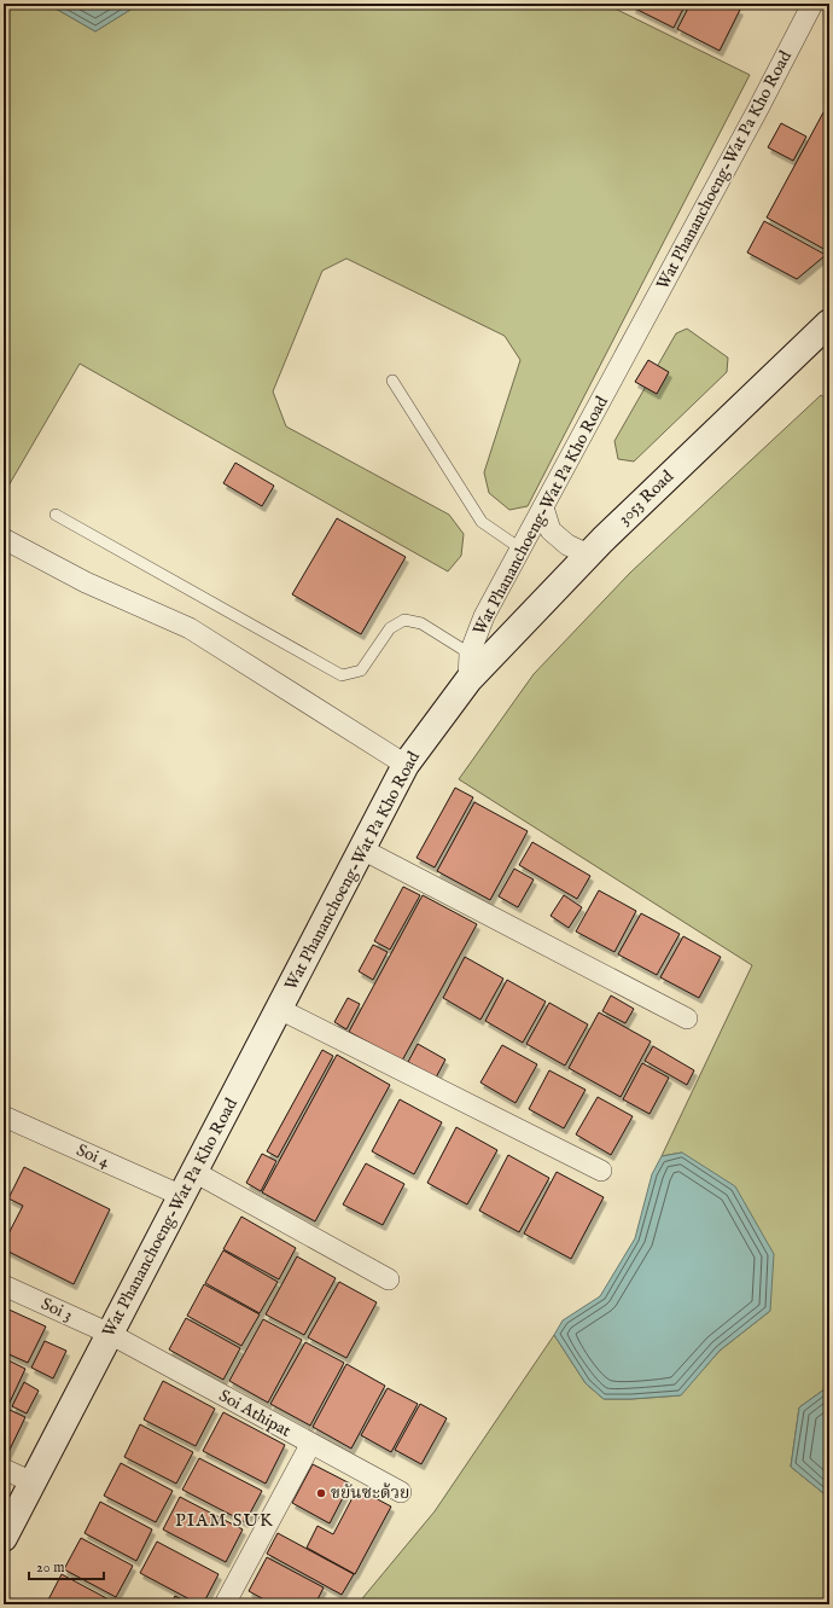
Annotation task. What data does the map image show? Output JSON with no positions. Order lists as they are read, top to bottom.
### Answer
{
  "streets": {
    "main road": ["Wat Phananchoeng-Wat Pa Kho Road", "3053 Road"],
    "street": ["Soi 4", "Soi 3", "Soi Athipat"]
  },
  "crossings": [
    ["Wat Phananchoeng-Wat Pa Kho Road", "3053 Road"],
    ["Wat Phananchoeng-Wat Pa Kho Road", "Soi 4"],
    ["Wat Phananchoeng-Wat Pa Kho Road", "Soi 3"],
    ["Wat Phananchoeng-Wat Pa Kho Road", "Soi Athipat"],
    ["Soi 3", "Soi Athipat"]
  ],
  "districts": ["PIAM SUK"],
  "places": ["ขยันซะด้วย"],
  "scale_bar": "20 m"
}
